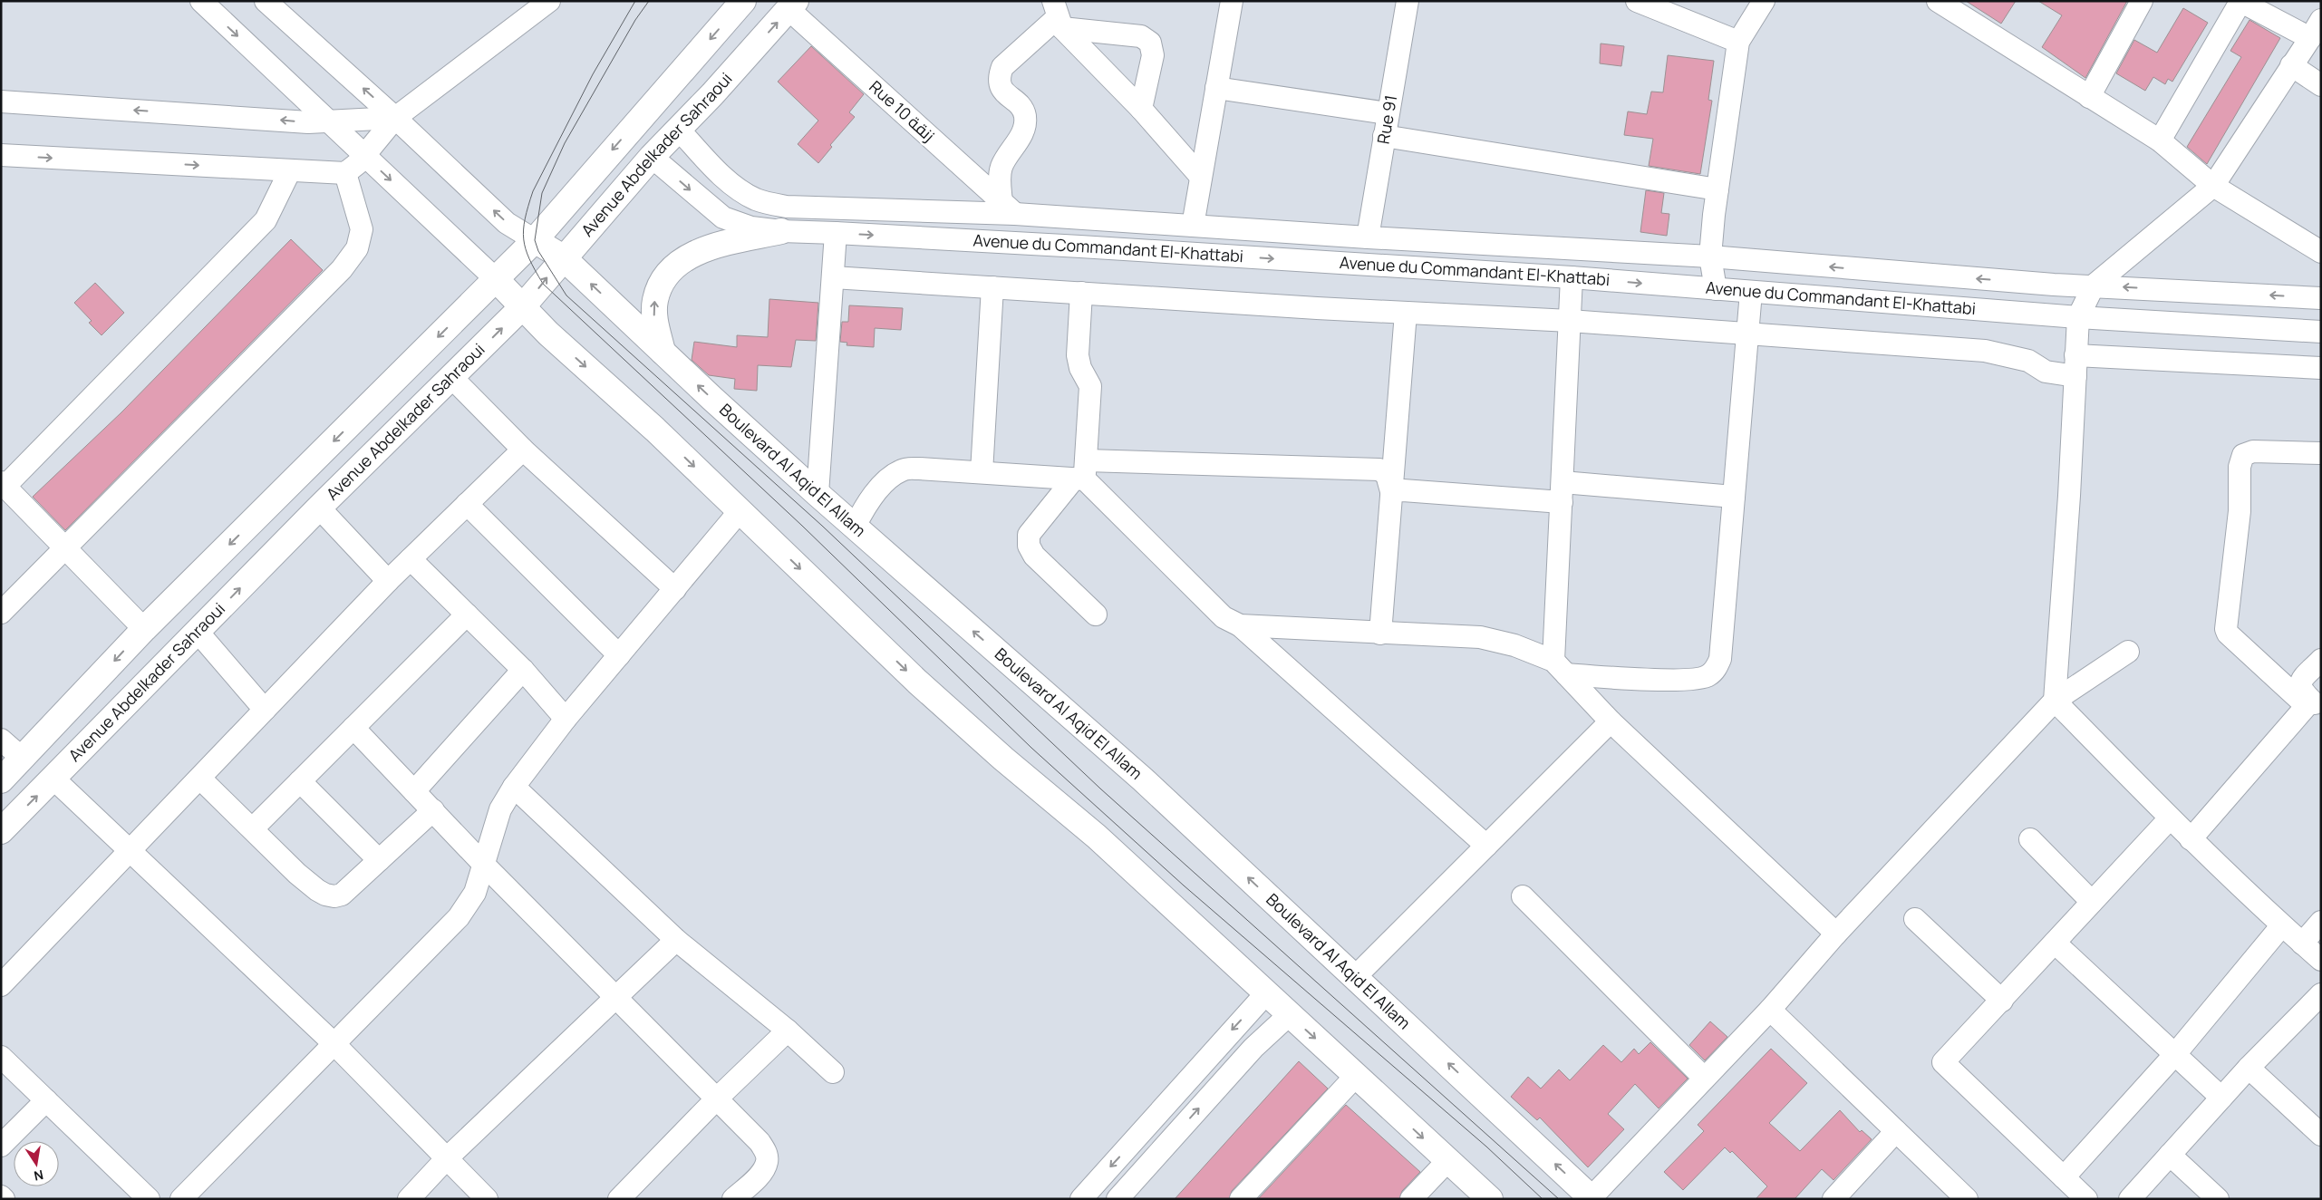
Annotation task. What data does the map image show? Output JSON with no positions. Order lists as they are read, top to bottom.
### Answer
{
  "streets": {
    "main road": ["Avenue Abdelkader Sahraoui", "Boulevard Al Aqid El Allam"],
    "street": ["Rue 10 زنقة", "Rue 91", "Avenue du Commandant El-Khattabi"]
  },
  "crossings": [
    ["Rue 10 زنقة", "Avenue Abdelkader Sahraoui"],
    ["Rue 10 زنقة", "Avenue du Commandant El-Khattabi"],
    ["Rue 91", "Avenue du Commandant El-Khattabi"],
    ["Avenue Abdelkader Sahraoui", "Avenue du Commandant El-Khattabi"],
    ["Avenue Abdelkader Sahraoui", "Boulevard Al Aqid El Allam"]
  ],
  "north": "bottom"
}
